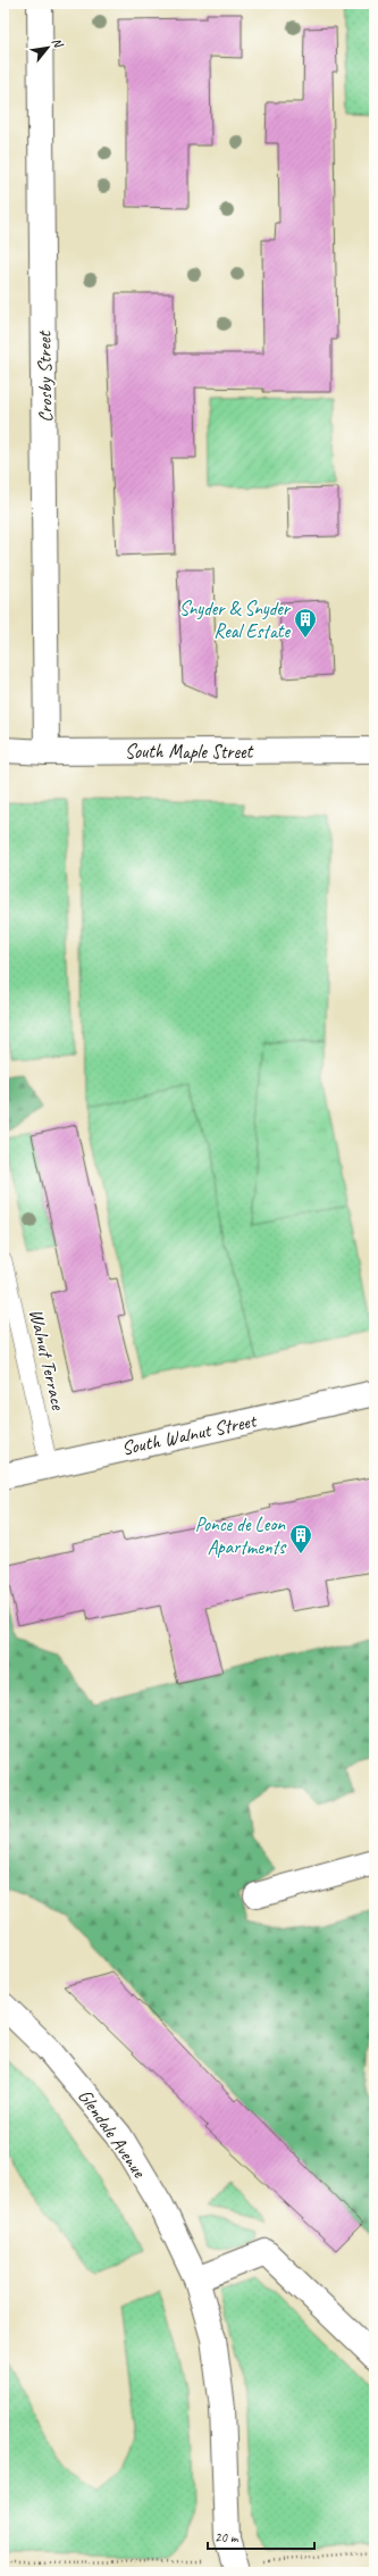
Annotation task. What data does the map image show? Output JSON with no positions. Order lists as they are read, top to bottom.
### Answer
{
  "streets": {
    "street": [
      "Crosby Street",
      "South Maple Street",
      "South Walnut Street",
      "Glendale Avenue"
    ],
    "lane": ["Walnut Terrace"]
  },
  "crossings": [
    ["Crosby Street", "South Maple Street"],
    ["Walnut Terrace", "South Walnut Street"]
  ],
  "places": {
    "building": ["Snyder & Snyder Real Estate", "Ponce de Leon Apartments"]
  },
  "scale_bar": "20 m",
  "north": "top right"
}
